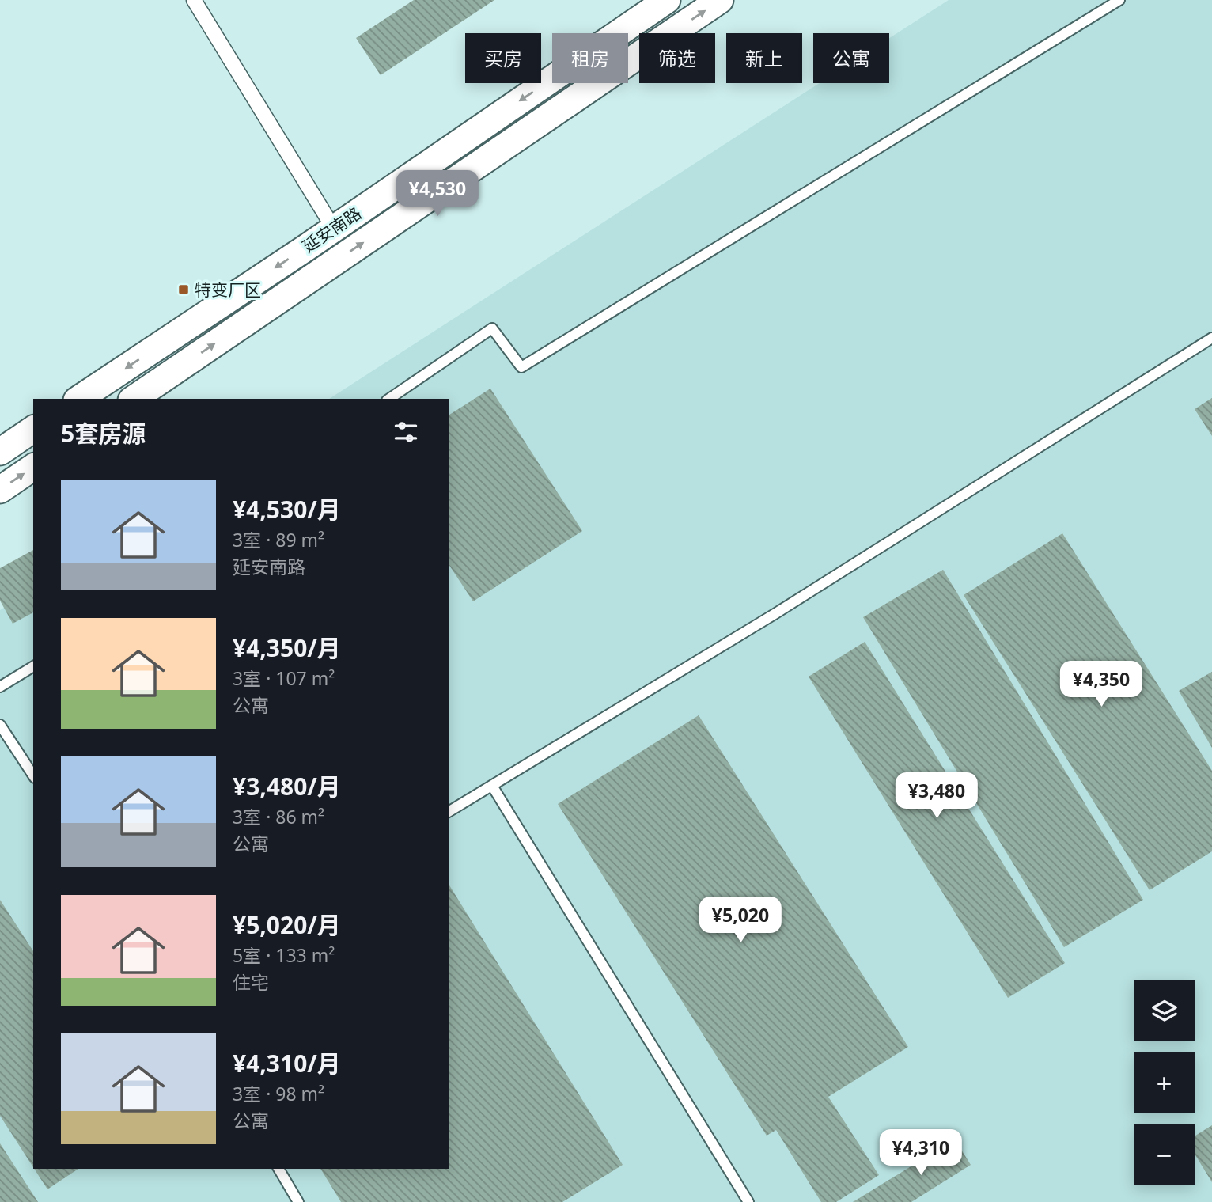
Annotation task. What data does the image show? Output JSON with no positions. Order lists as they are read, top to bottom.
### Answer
{
  "streets": {
    "main road": ["延安南路"]
  },
  "places": {
    "transit": ["特变厂区"]
  },
  "page": {
    "chip": [
      "买房",
      "租房",
      "筛选",
      "新上",
      "公寓"
    ],
    "price": [
      "¥4,530",
      "¥4,350",
      "¥3,480",
      "¥5,020",
      "¥4,310"
    ],
    "heading": "5套房源",
    "list": [
      {
        "name": "¥4,530/月",
        "note": "3室 · 89 m² · 延安南路"
      },
      {
        "name": "¥4,350/月",
        "note": "3室 · 107 m² · 公寓"
      },
      {
        "name": "¥3,480/月",
        "note": "3室 · 86 m² · 公寓"
      },
      {
        "name": "¥5,020/月",
        "note": "5室 · 133 m² · 住宅"
      },
      {
        "name": "¥4,310/月",
        "note": "3室 · 98 m² · 公寓"
      }
    ],
    "map_buttons": ["+", "−"]
  }
}
